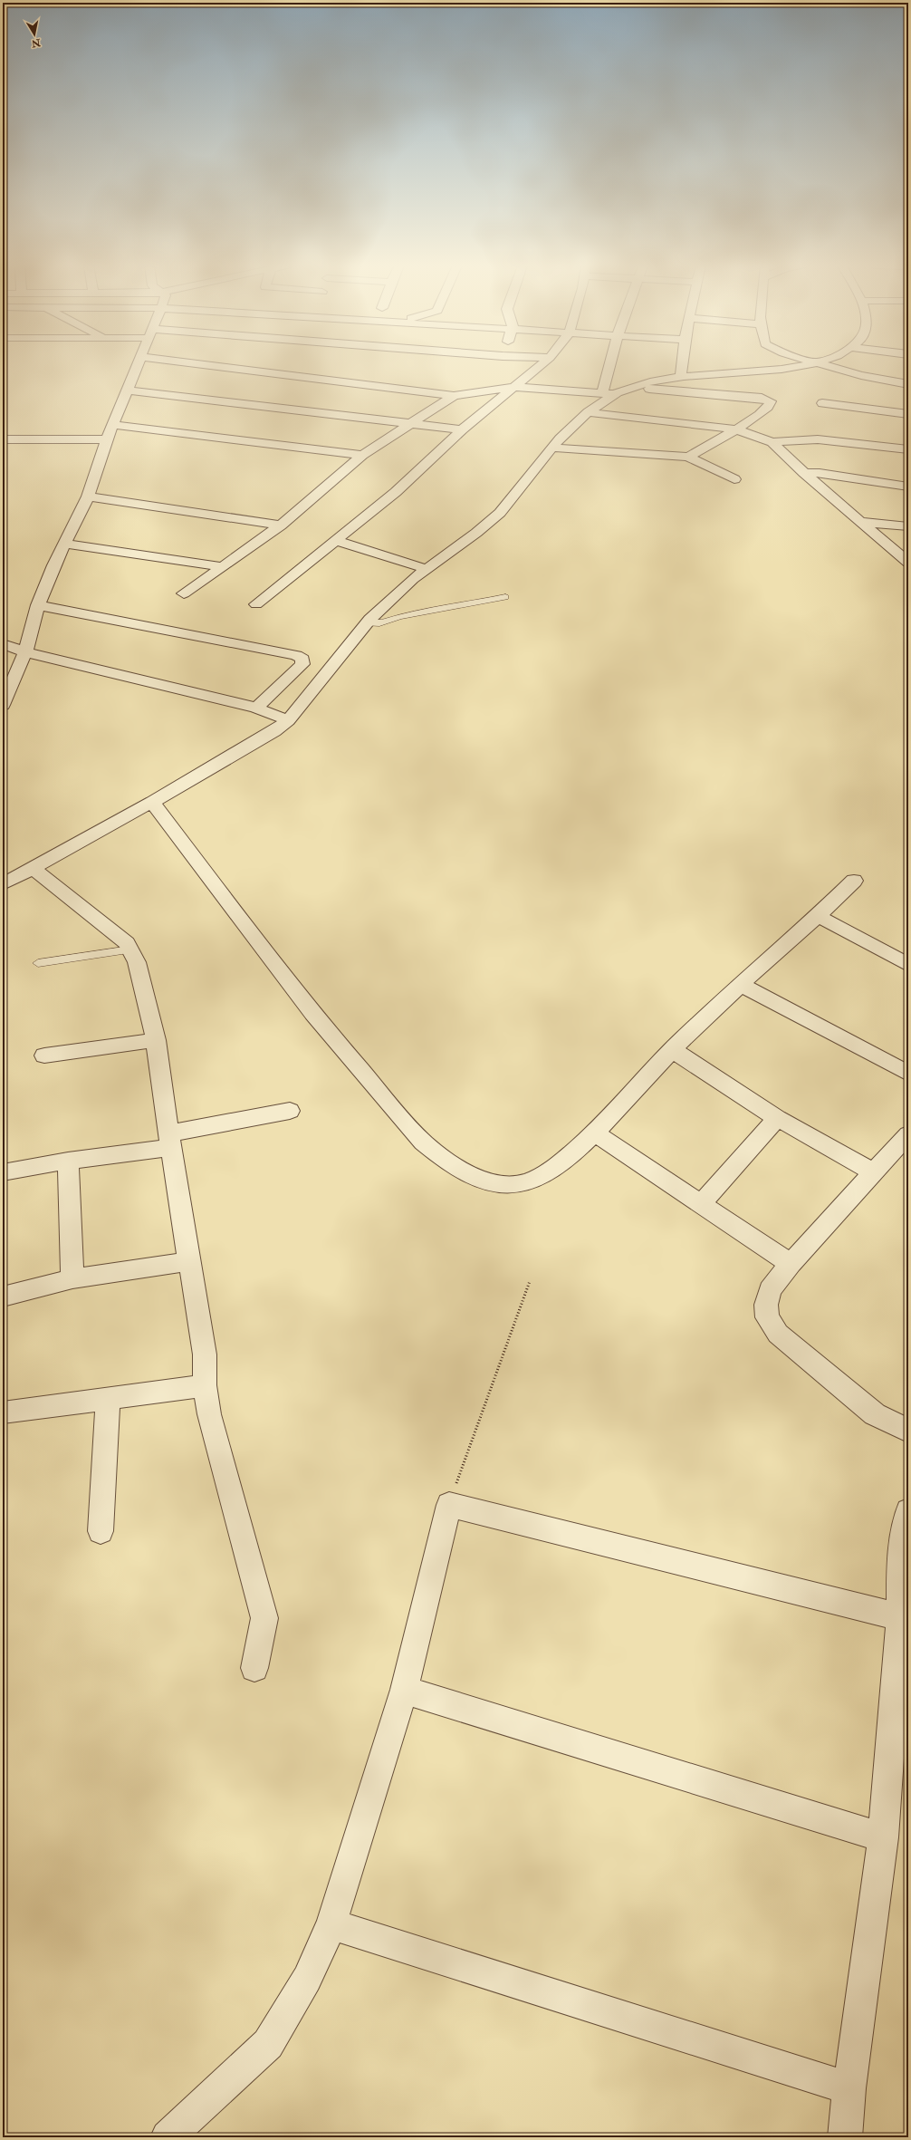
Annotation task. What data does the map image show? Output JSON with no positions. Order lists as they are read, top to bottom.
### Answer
{
  "north": "bottom"
}
